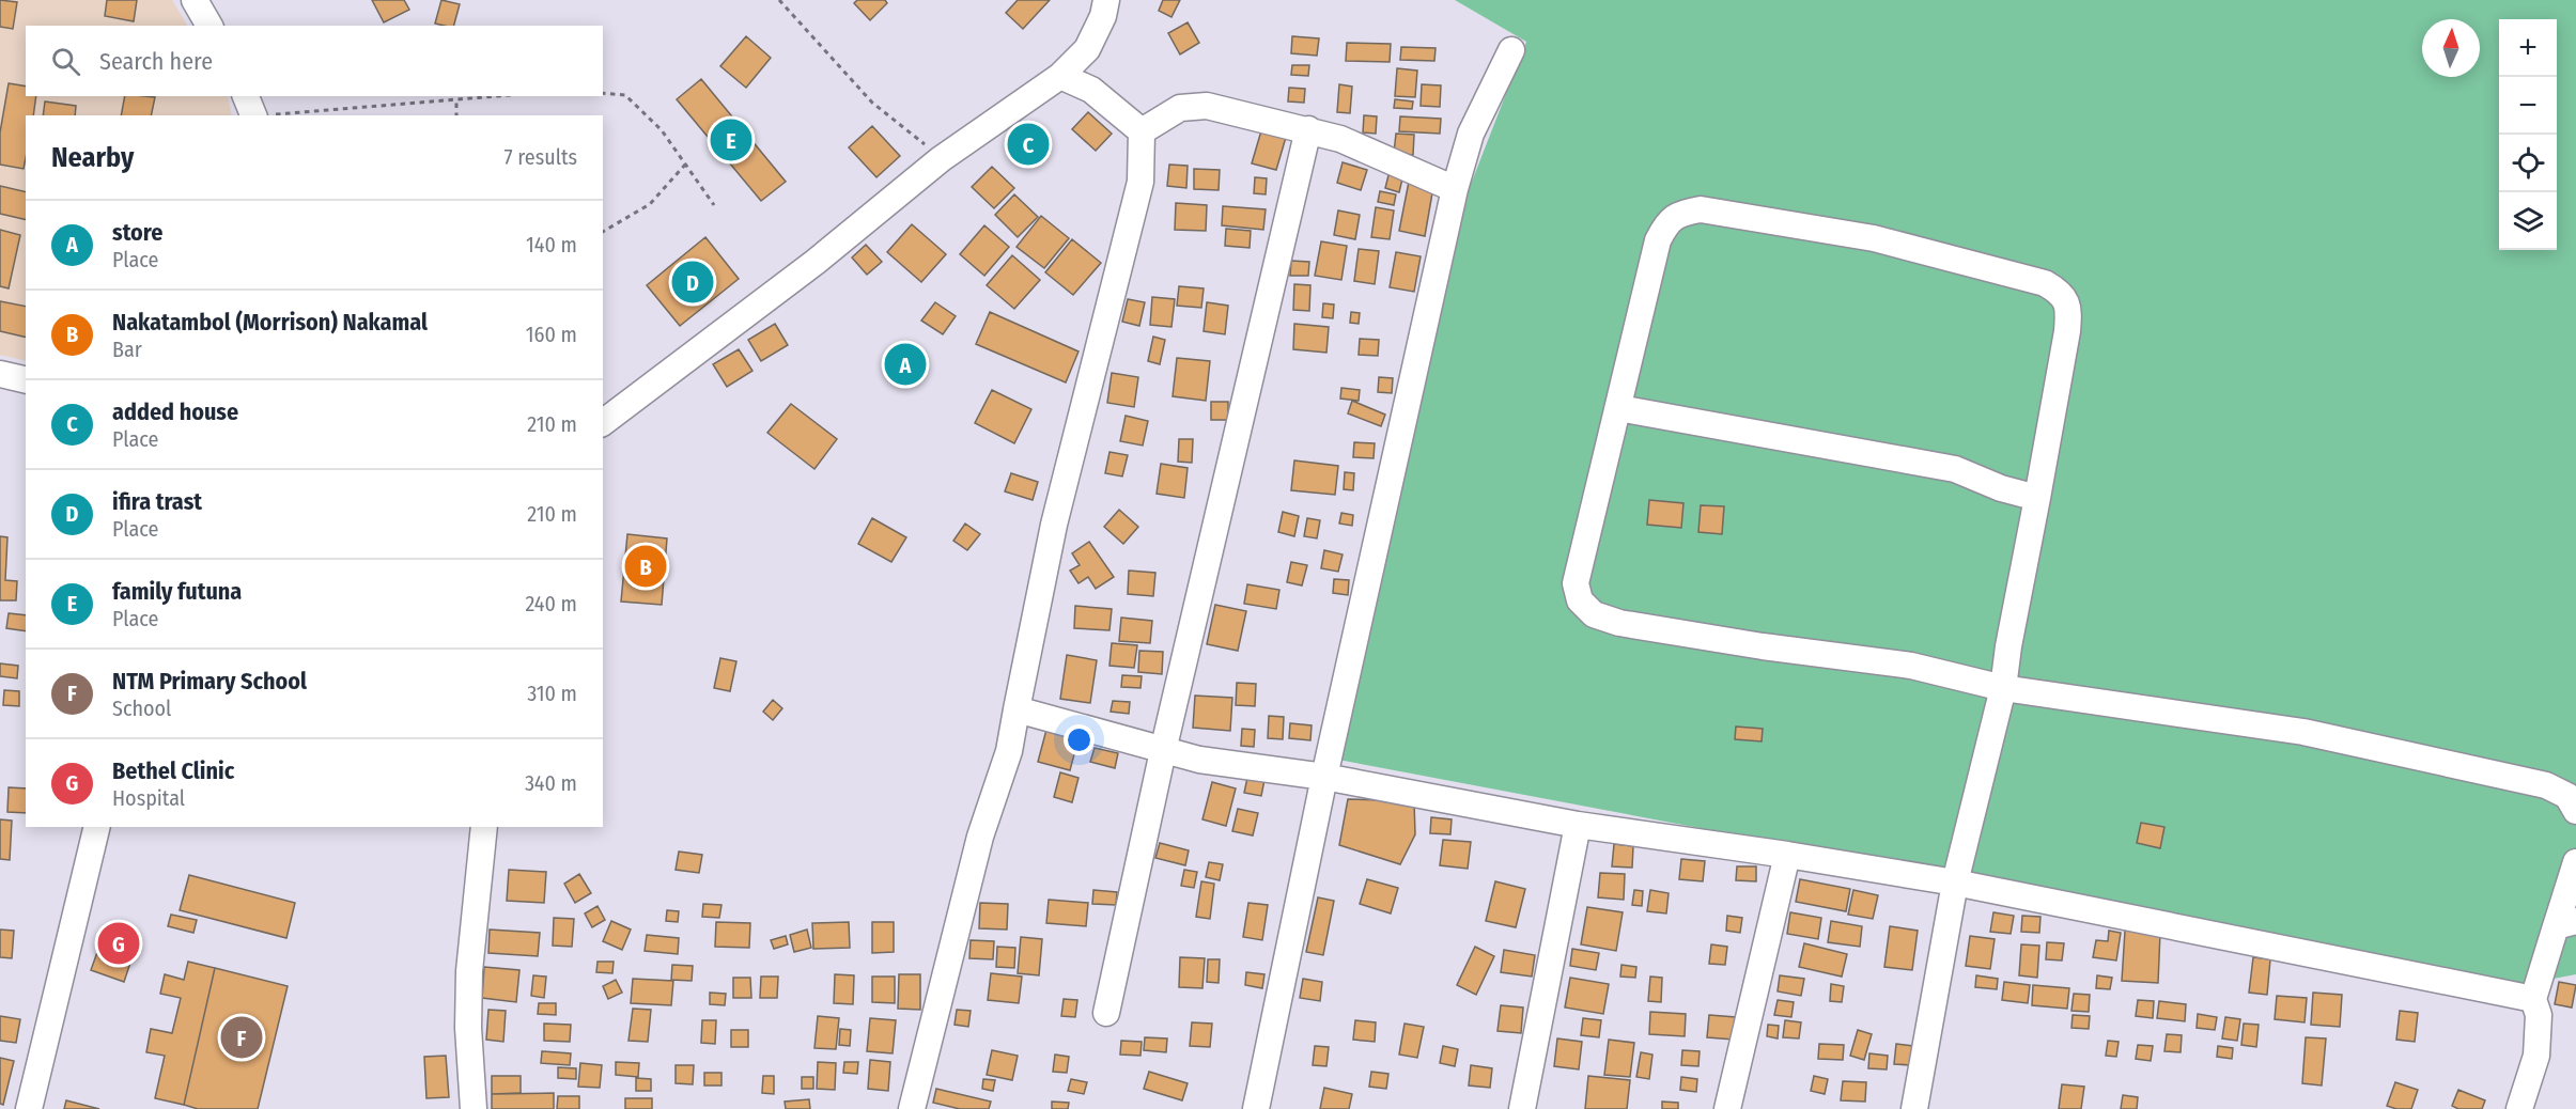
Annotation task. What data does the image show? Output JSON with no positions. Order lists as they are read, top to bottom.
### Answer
{
  "north": "top",
  "page": {
    "map_buttons": ["+", "−"],
    "search": "Search here",
    "heading": ["Nearby", "7 results"],
    "pins": [
      "E",
      "C",
      "D",
      "A",
      "B",
      "G",
      "F"
    ],
    "list": [
      {
        "mark": "A",
        "name": "store",
        "note": "Place",
        "value": "140 m"
      },
      {
        "mark": "B",
        "name": "Nakatambol (Morrison) Nakamal",
        "note": "Bar",
        "value": "160 m"
      },
      {
        "mark": "C",
        "name": "added house",
        "note": "Place",
        "value": "210 m"
      },
      {
        "mark": "D",
        "name": "ifira trast",
        "note": "Place",
        "value": "210 m"
      },
      {
        "mark": "E",
        "name": "family futuna",
        "note": "Place",
        "value": "240 m"
      },
      {
        "mark": "F",
        "name": "NTM Primary School",
        "note": "School",
        "value": "310 m"
      },
      {
        "mark": "G",
        "name": "Bethel Clinic",
        "note": "Hospital",
        "value": "340 m"
      }
    ]
  }
}
